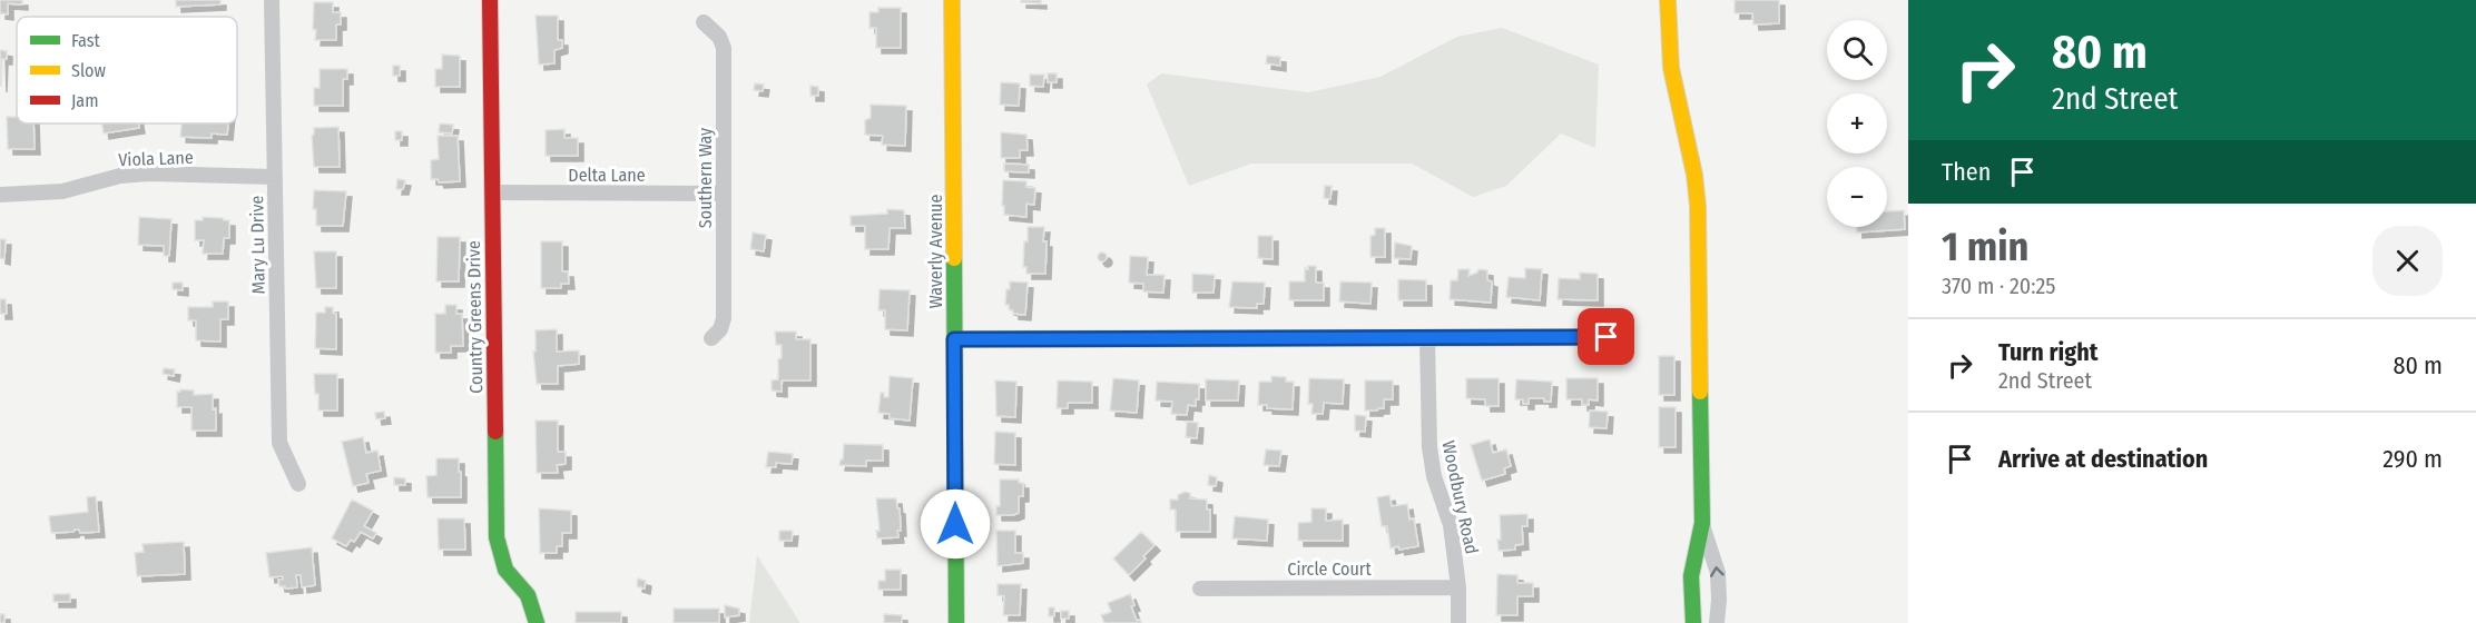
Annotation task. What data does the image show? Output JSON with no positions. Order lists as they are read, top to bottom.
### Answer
{
  "streets": {
    "street": [
      "Viola Lane",
      "Delta Lane",
      "Southern Way",
      "Mary Lu Drive",
      "Waverly Avenue",
      "Country Greens Drive",
      "Woodbury Road",
      "Circle Court"
    ]
  },
  "crossings": [
    ["Viola Lane", "Mary Lu Drive"],
    ["Delta Lane", "Southern Way"],
    ["Delta Lane", "Country Greens Drive"],
    ["Woodbury Road", "Circle Court"]
  ],
  "legend": ["Fast", "Slow", "Jam"],
  "page": {
    "turn": ["80 m", "2nd Street"],
    "map_buttons": ["+", "−"],
    "then": "Then",
    "heading": ["1 min", "370 m · 20:25"],
    "list": [
      {
        "name": "Turn right",
        "note": "2nd Street",
        "value": "80 m"
      },
      {
        "name": "Arrive at destination",
        "value": "290 m"
      }
    ]
  }
}
